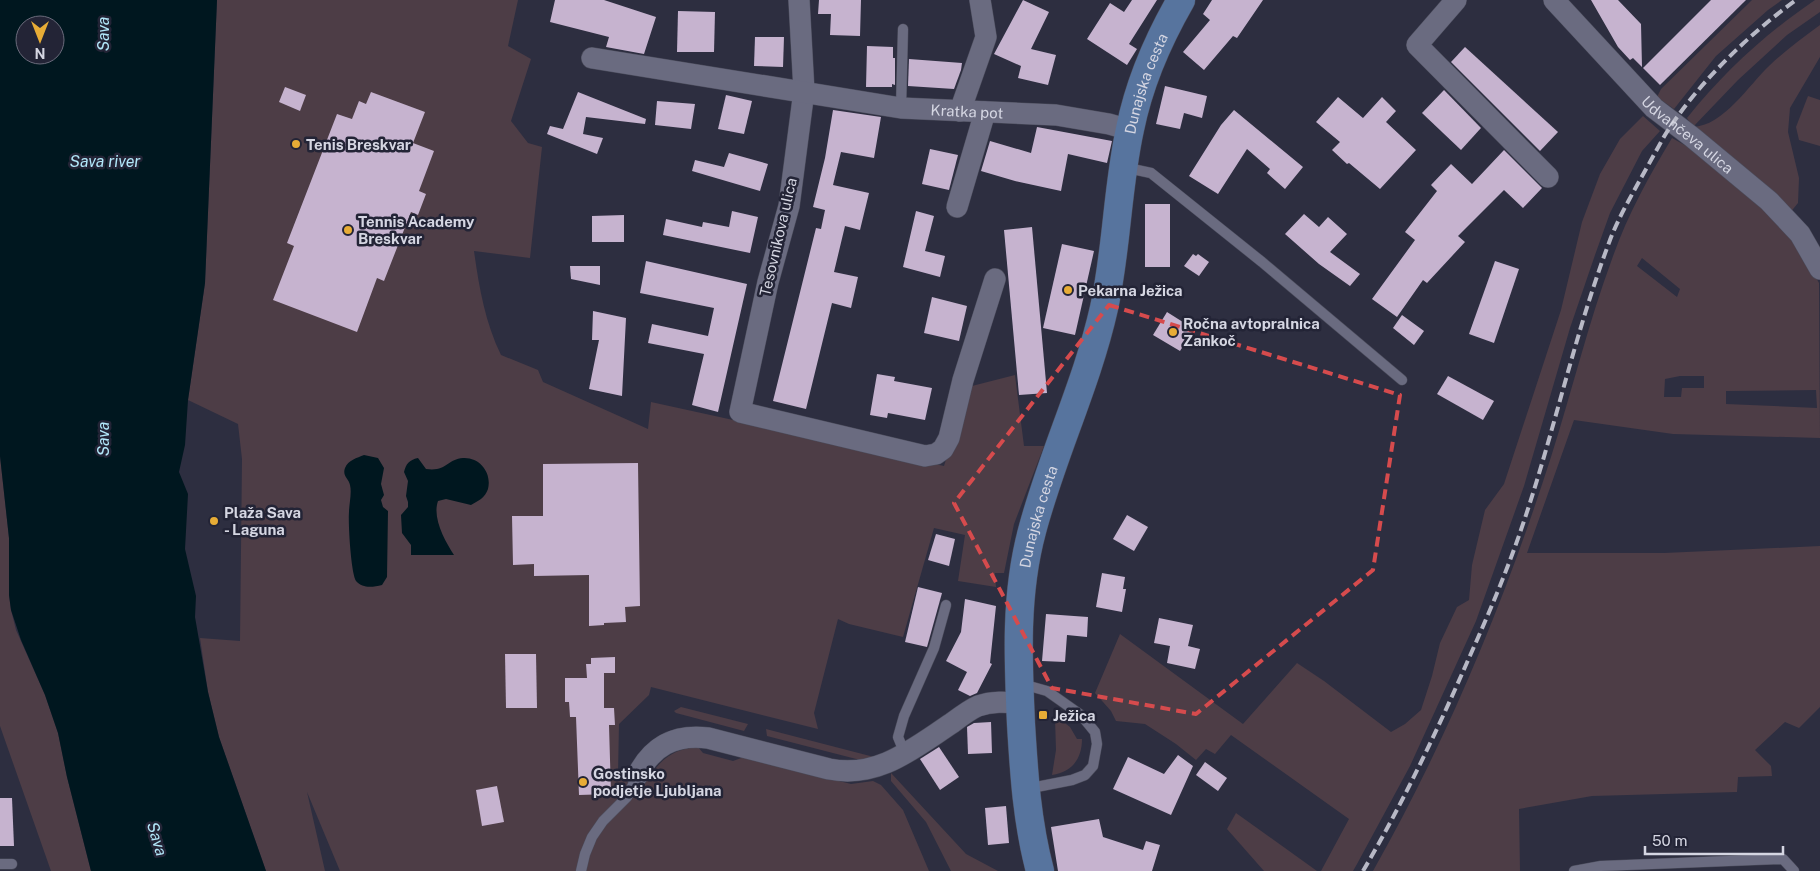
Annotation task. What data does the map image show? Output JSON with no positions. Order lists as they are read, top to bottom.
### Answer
{
  "streets": {
    "main road": ["Dunajska cesta"],
    "street": ["Kratka pot", "Udvančeva ulica", "Tesovnikova ulica"]
  },
  "crossings": [
    ["Dunajska cesta", "Kratka pot"],
    ["Kratka pot", "Tesovnikova ulica"]
  ],
  "water": ["Sava", "Sava river"],
  "places": {
    "other": [
      "Tenis Breskvar",
      "Tennis Academy Breskvar",
      "Pekarna Ježica",
      "Ročna avtopralnica Zankoč",
      "Plaža Sava - Laguna",
      "Gostinsko podjetje Ljubljana"
    ],
    "transit": ["Ježica"]
  },
  "scale_bar": "50 m",
  "north": "bottom"
}
